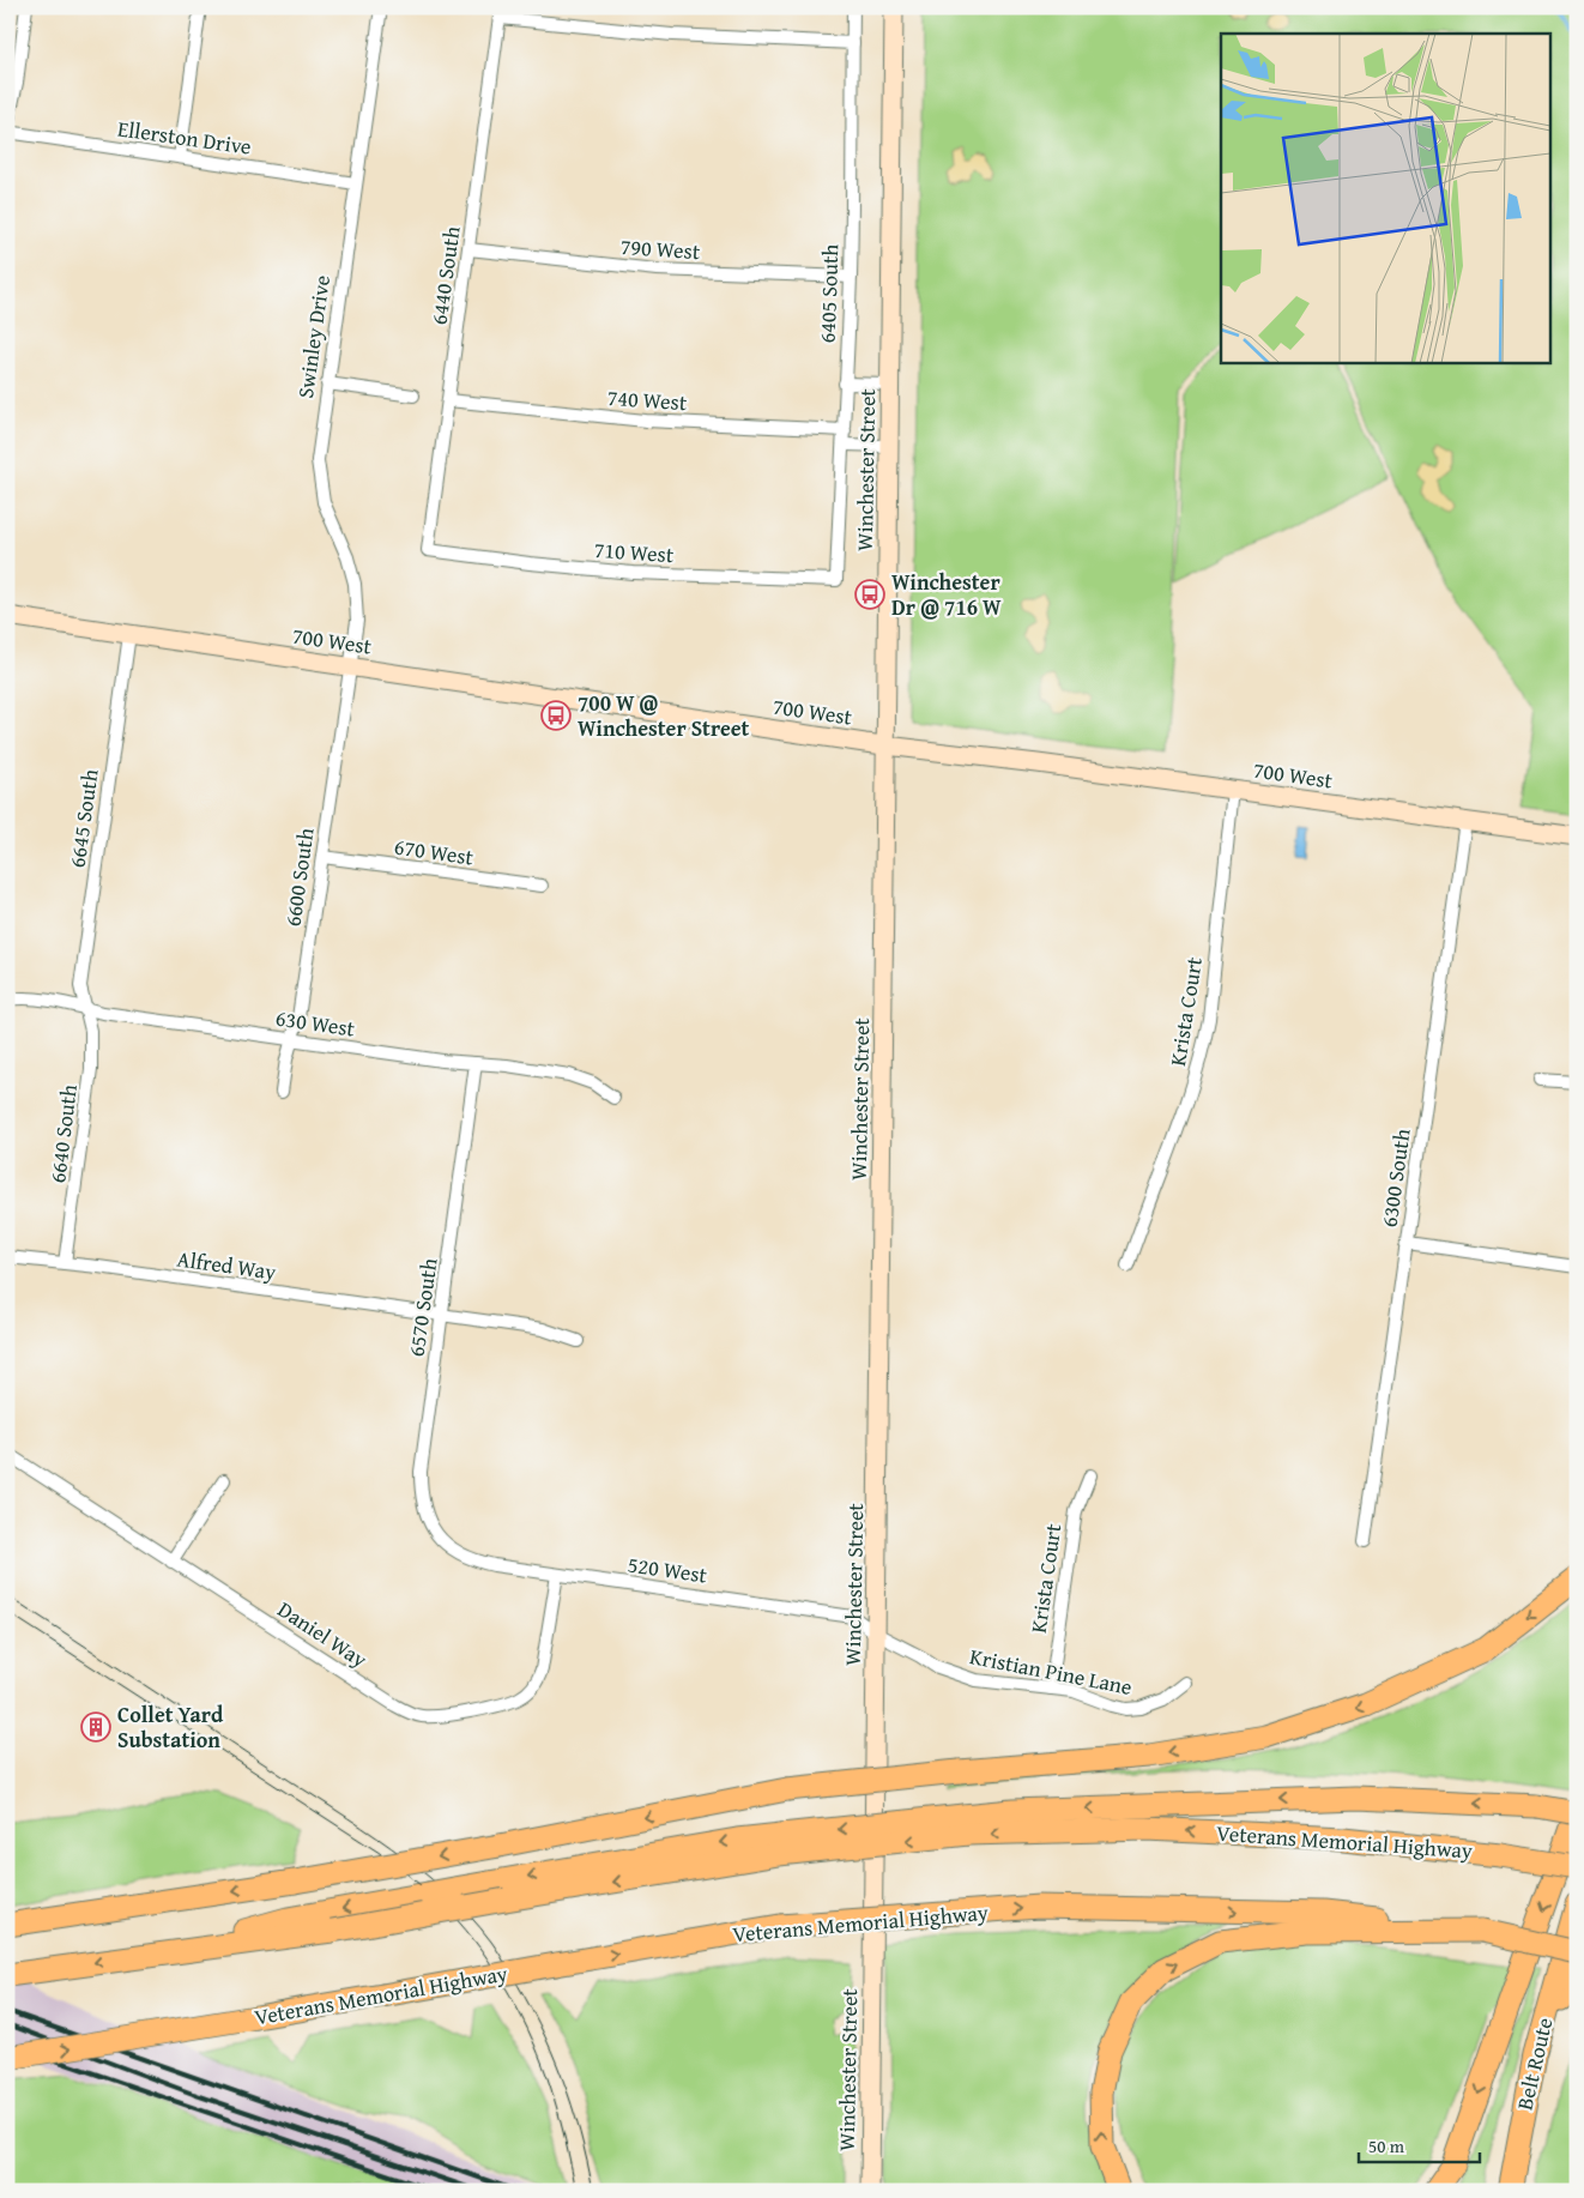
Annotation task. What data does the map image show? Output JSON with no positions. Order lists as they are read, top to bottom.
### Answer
{
  "streets": {
    "highway": ["Veterans Memorial Highway", "Belt Route"],
    "main road": ["Winchester Street", "700 West"],
    "street": [
      "Ellerston Drive",
      "790 West",
      "6440 South",
      "6405 South",
      "Swinley Drive",
      "740 West",
      "710 West",
      "6645 South",
      "670 West",
      "6600 South",
      "Krista Court",
      "630 West",
      "6640 South",
      "6300 South",
      "Alfred Way",
      "6570 South",
      "520 West",
      "Daniel Way",
      "Kristian Pine Lane"
    ]
  },
  "crossings": [
    ["Ellerston Drive", "Swinley Drive"],
    ["790 West", "6440 South"],
    ["790 West", "6405 South"],
    ["6440 South", "740 West"],
    ["6440 South", "710 West"],
    ["6405 South", "740 West"],
    ["6405 South", "710 West"],
    ["Swinley Drive", "700 West"],
    ["Swinley Drive", "6600 South"],
    ["Winchester Street", "700 West"],
    ["Winchester Street", "520 West"],
    ["Winchester Street", "Kristian Pine Lane"],
    ["700 West", "6645 South"],
    ["700 West", "6600 South"],
    ["700 West", "Krista Court"],
    ["700 West", "6300 South"],
    ["6645 South", "630 West"],
    ["6645 South", "6640 South"],
    ["670 West", "6600 South"],
    ["6600 South", "630 West"],
    ["Krista Court", "Kristian Pine Lane"],
    ["630 West", "6640 South"],
    ["630 West", "6570 South"],
    ["6640 South", "Alfred Way"],
    ["Alfred Way", "6570 South"],
    ["6570 South", "520 West"],
    ["520 West", "Daniel Way"],
    ["520 West", "Kristian Pine Lane"]
  ],
  "places": {
    "bus stop": ["Winchester Dr @ 716 W", "700 W @ Winchester Street"],
    "building": ["Collet Yard Substation"]
  },
  "scale_bar": "50 m"
}
